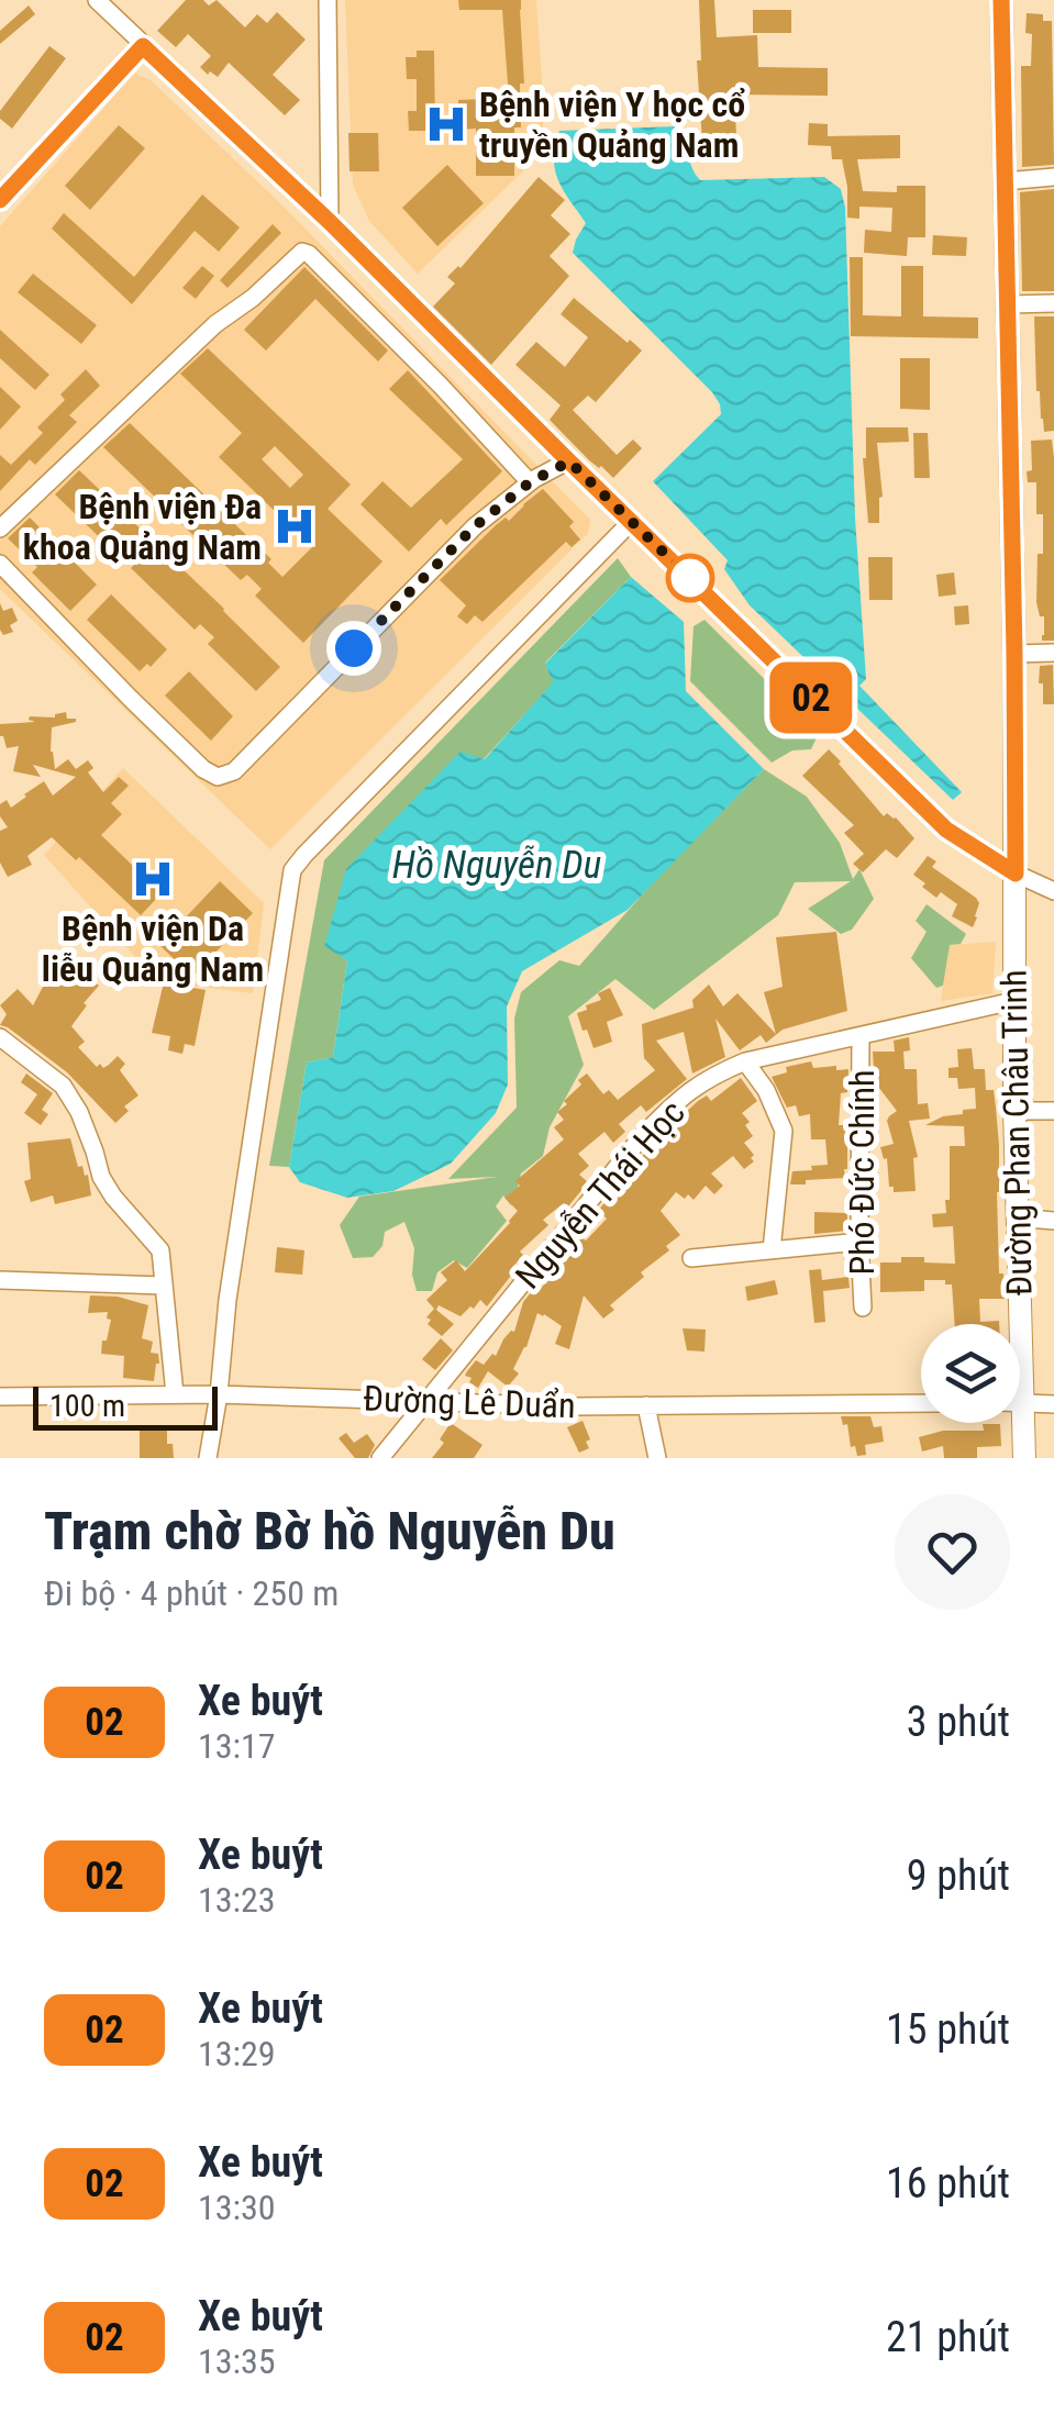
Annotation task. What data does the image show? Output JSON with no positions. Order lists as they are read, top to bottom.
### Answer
{
  "streets": {
    "main road": ["Đường Phan Châu Trinh"],
    "street": ["Phó Đức Chính", "Nguyễn Thái Học", "Đường Lê Duẩn"]
  },
  "crossings": [
    ["Đường Phan Châu Trinh", "Nguyễn Thái Học"],
    ["Phó Đức Chính", "Nguyễn Thái Học"],
    ["Nguyễn Thái Học", "Đường Lê Duẩn"]
  ],
  "water": ["Hồ Nguyễn Du"],
  "places": {
    "hospital": ["Bệnh viện Y học cổ truyền Quảng Nam", "Bệnh viện Đa khoa Quảng Nam", "Bệnh viện Da liễu Quảng Nam"]
  },
  "lines": ["bus line 02"],
  "scale_bar": "100 m",
  "page": {
    "on_map": "02",
    "scale": "100 m",
    "heading": ["Trạm chờ Bờ hồ Nguyễn Du", "Đi bộ · 4 phút · 250 m"],
    "list": [
      {
        "mark": "02",
        "name": "Xe buýt",
        "note": "13:17",
        "value": "3 phút"
      },
      {
        "mark": "02",
        "name": "Xe buýt",
        "note": "13:23",
        "value": "9 phút"
      },
      {
        "mark": "02",
        "name": "Xe buýt",
        "note": "13:29",
        "value": "15 phút"
      },
      {
        "mark": "02",
        "name": "Xe buýt",
        "note": "13:30",
        "value": "16 phút"
      },
      {
        "mark": "02",
        "name": "Xe buýt",
        "note": "13:35",
        "value": "21 phút"
      }
    ]
  }
}
